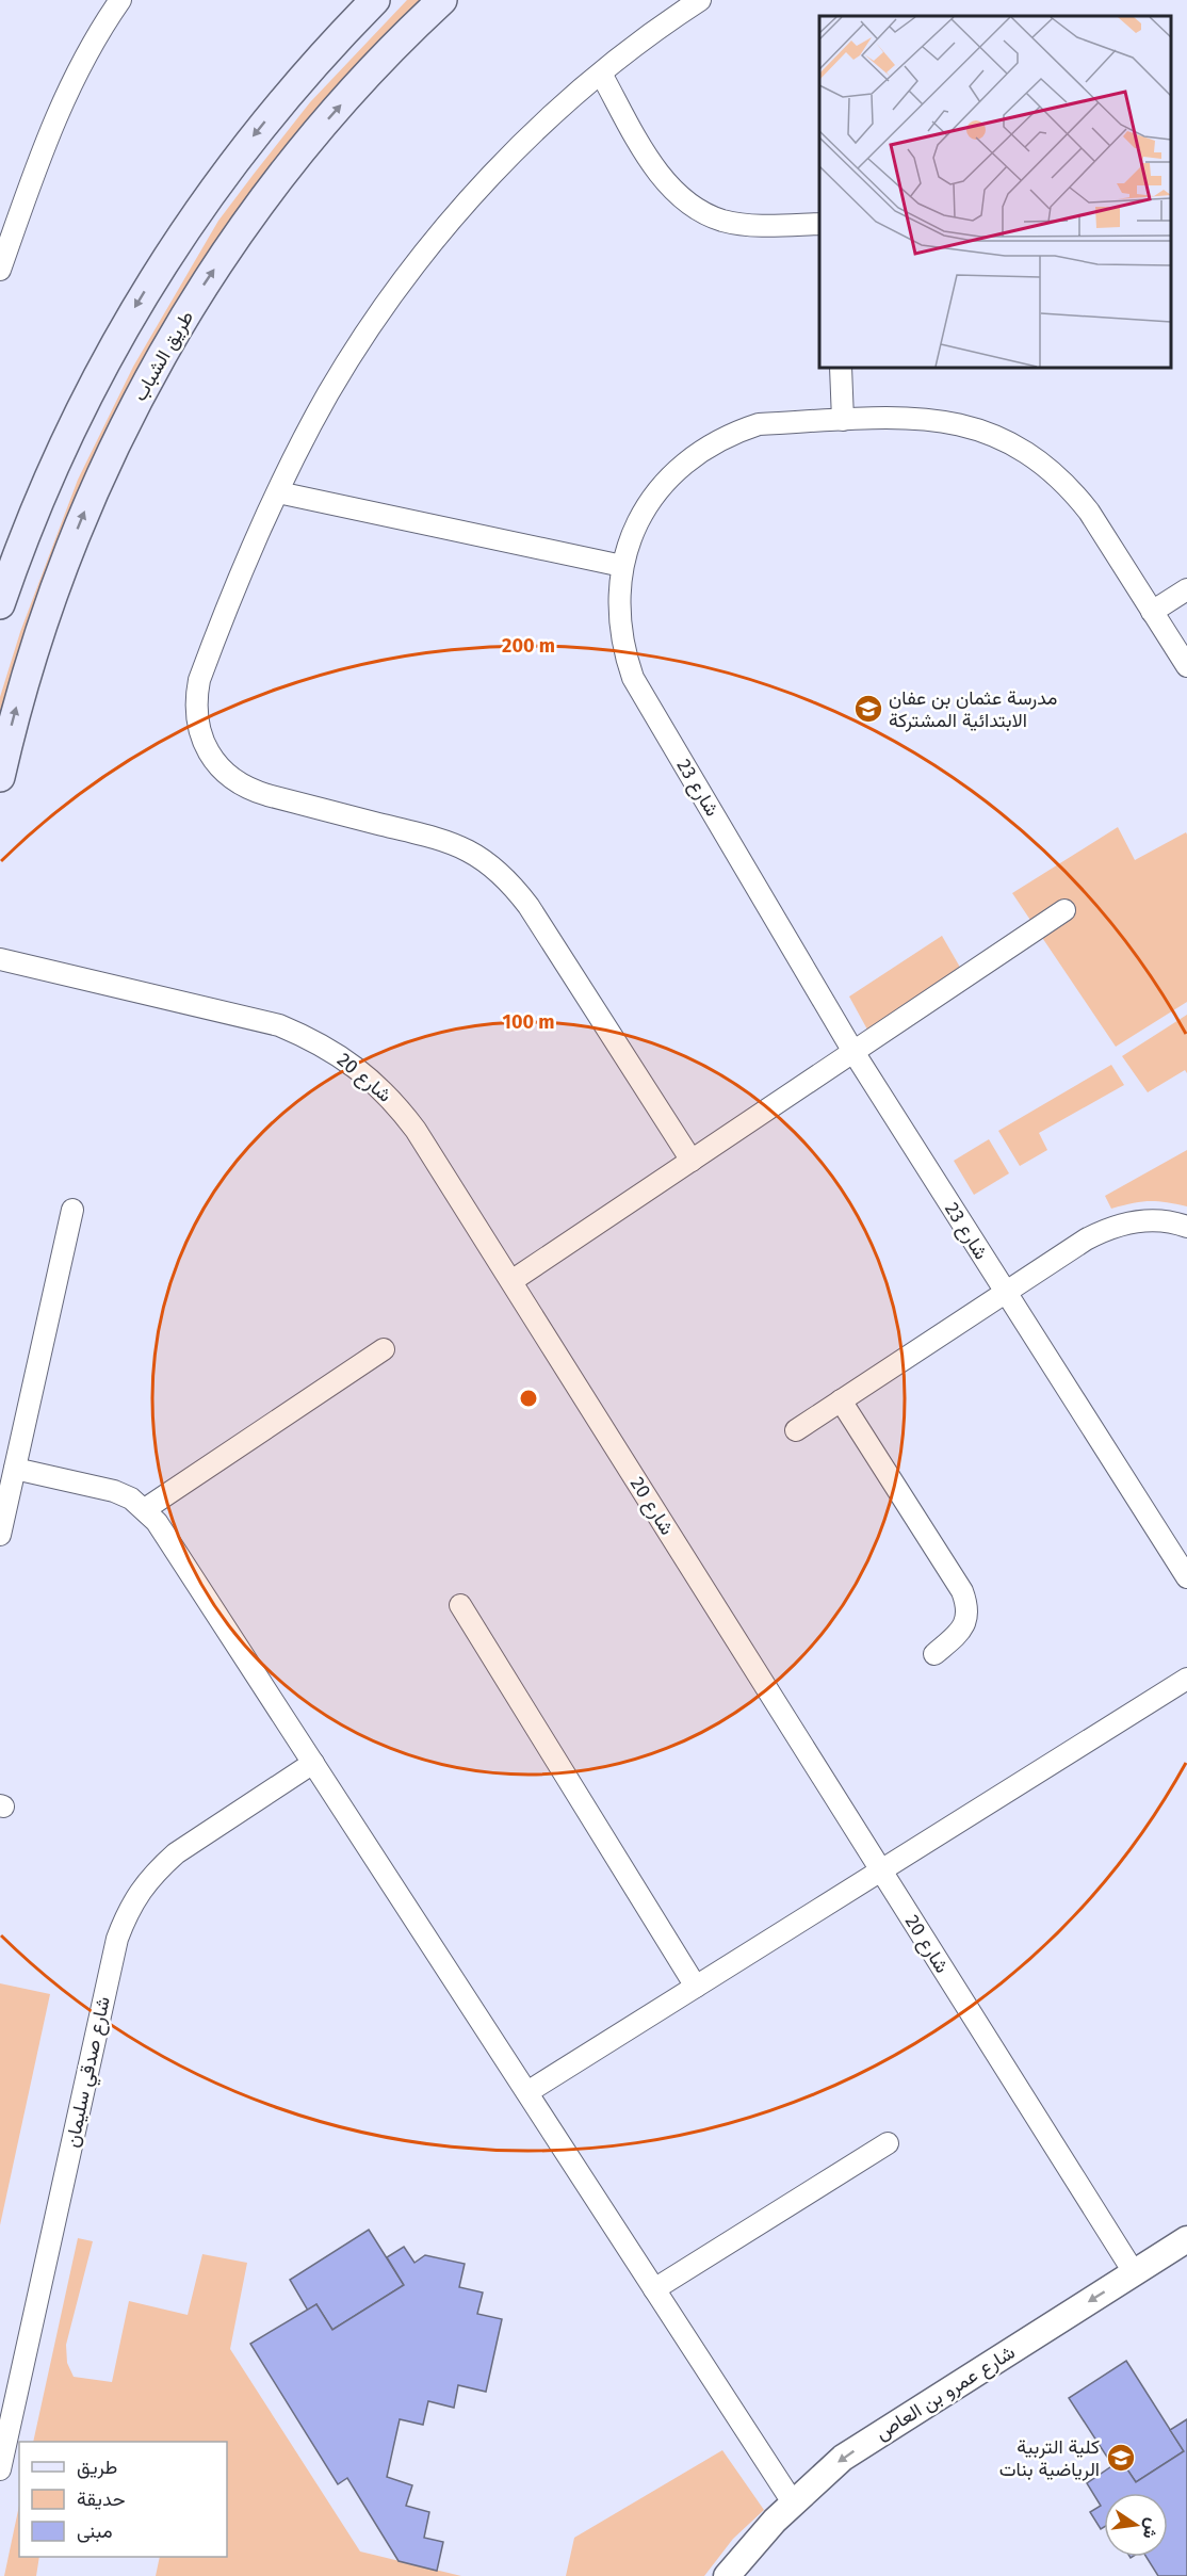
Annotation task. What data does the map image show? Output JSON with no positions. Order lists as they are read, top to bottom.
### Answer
{
  "streets": {
    "main road": ["طريق الشباب"],
    "street": [
      "شارع 23",
      "شارع 20",
      "شارع صدقي سليمان",
      "شارع عمرو بن العاص"
    ]
  },
  "crossings": [
    ["شارع 20", "شارع عمرو بن العاص"]
  ],
  "one_way": ["شارع عمرو بن العاص"],
  "places": {
    "school or university": ["مدرسة عثمان بن عفان الابتدائية المشتركة", "كلية التربية الرياضية بنات"]
  },
  "legend": ["طريق", "حديقة", "مبنى"],
  "north": "right",
  "rings": ["200 m", "100 m"]
}
